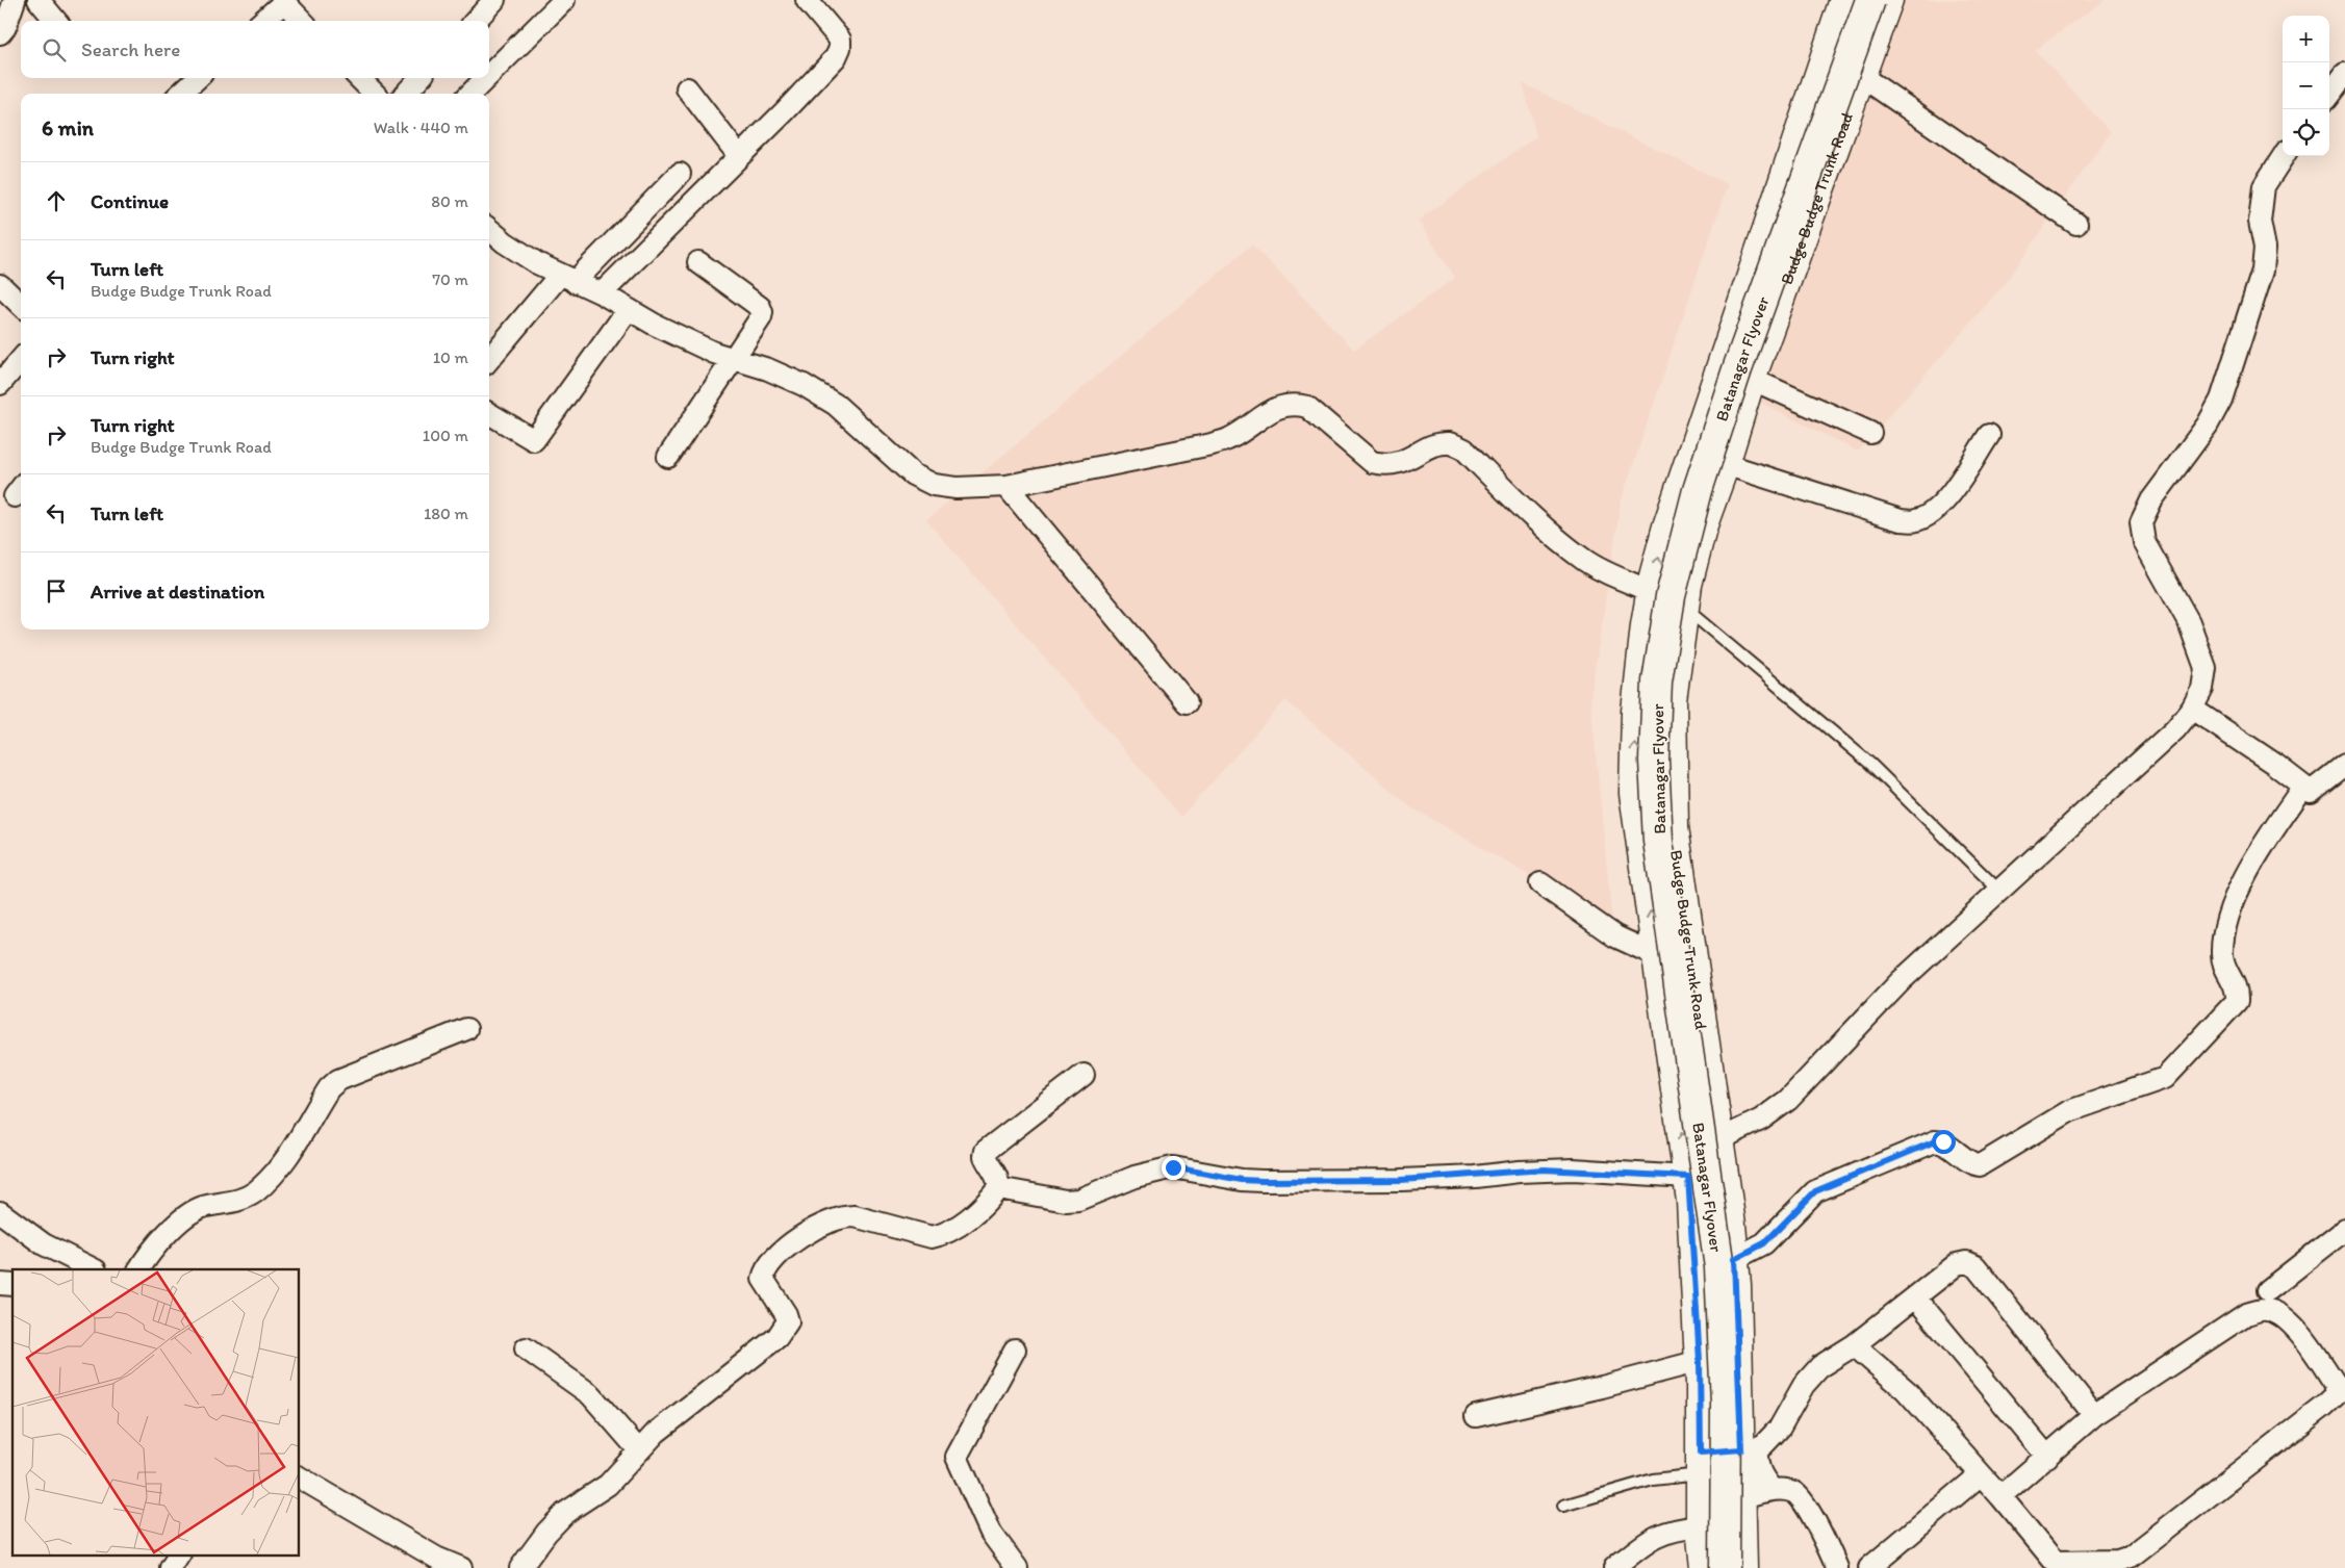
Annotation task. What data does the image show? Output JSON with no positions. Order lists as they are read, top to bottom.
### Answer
{
  "streets": {
    "street": ["Budge Budge Trunk Road", "Batanagar Flyover"]
  },
  "page": {
    "map_buttons": ["+", "−"],
    "search": "Search here",
    "heading": ["6 min", "Walk · 440 m"],
    "list": [
      ["Continue", "80 m"],
      ["Turn left", "Budge Budge Trunk Road", "70 m"],
      ["Turn right", "10 m"],
      ["Turn right", "Budge Budge Trunk Road", "100 m"],
      ["Turn left", "180 m"],
      "Arrive at destination"
    ]
  }
}
